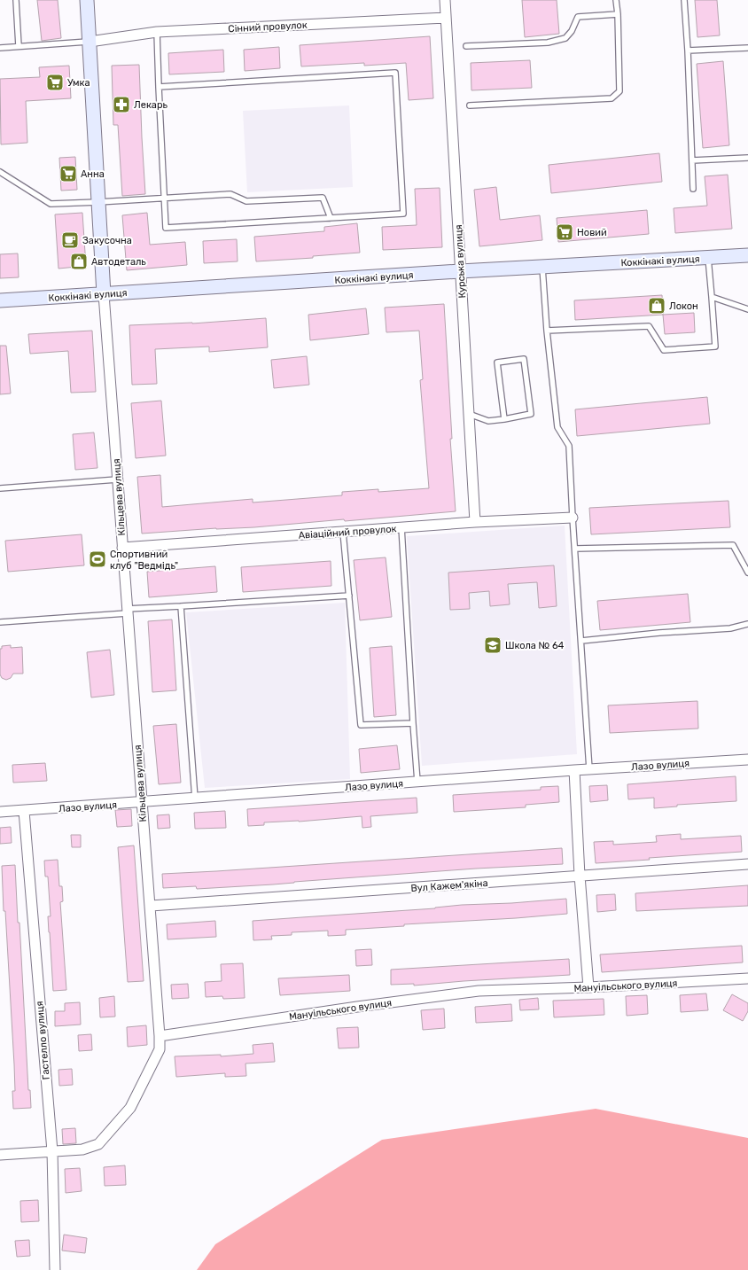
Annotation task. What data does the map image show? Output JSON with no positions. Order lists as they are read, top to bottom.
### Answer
{
  "streets": {
    "street": [
      "Сінний провулок",
      "Коккінакі вулиця",
      "Курська вулиця",
      "Кільцева вулиця",
      "Авіаційний провулок",
      "Лазо вулиця",
      "Вул Кажем'якіна",
      "Мануільського вулиця",
      "Гастелло вулиця"
    ]
  },
  "crossings": [
    ["Сінний провулок", "Курська вулиця"],
    ["Сінний провулок", "Кільцева вулиця"],
    ["Коккінакі вулиця", "Курська вулиця"],
    ["Коккінакі вулиця", "Кільцева вулиця"],
    ["Курська вулиця", "Авіаційний провулок"],
    ["Кільцева вулиця", "Авіаційний провулок"],
    ["Кільцева вулиця", "Лазо вулиця"],
    ["Кільцева вулиця", "Вул Кажем'якіна"],
    ["Кільцева вулиця", "Мануільського вулиця"],
    ["Лазо вулиця", "Гастелло вулиця"]
  ],
  "places": {
    "supermarket": ["Умка", "Анна", "Новий"],
    "pharmacy": ["Лекарь"],
    "cafe": ["Закусочна"],
    "shop": ["Автодеталь", "Локон"],
    "sports": ["Спортивний клуб \"Ведмідь\""],
    "school or university": ["Школа № 64"]
  }
}
